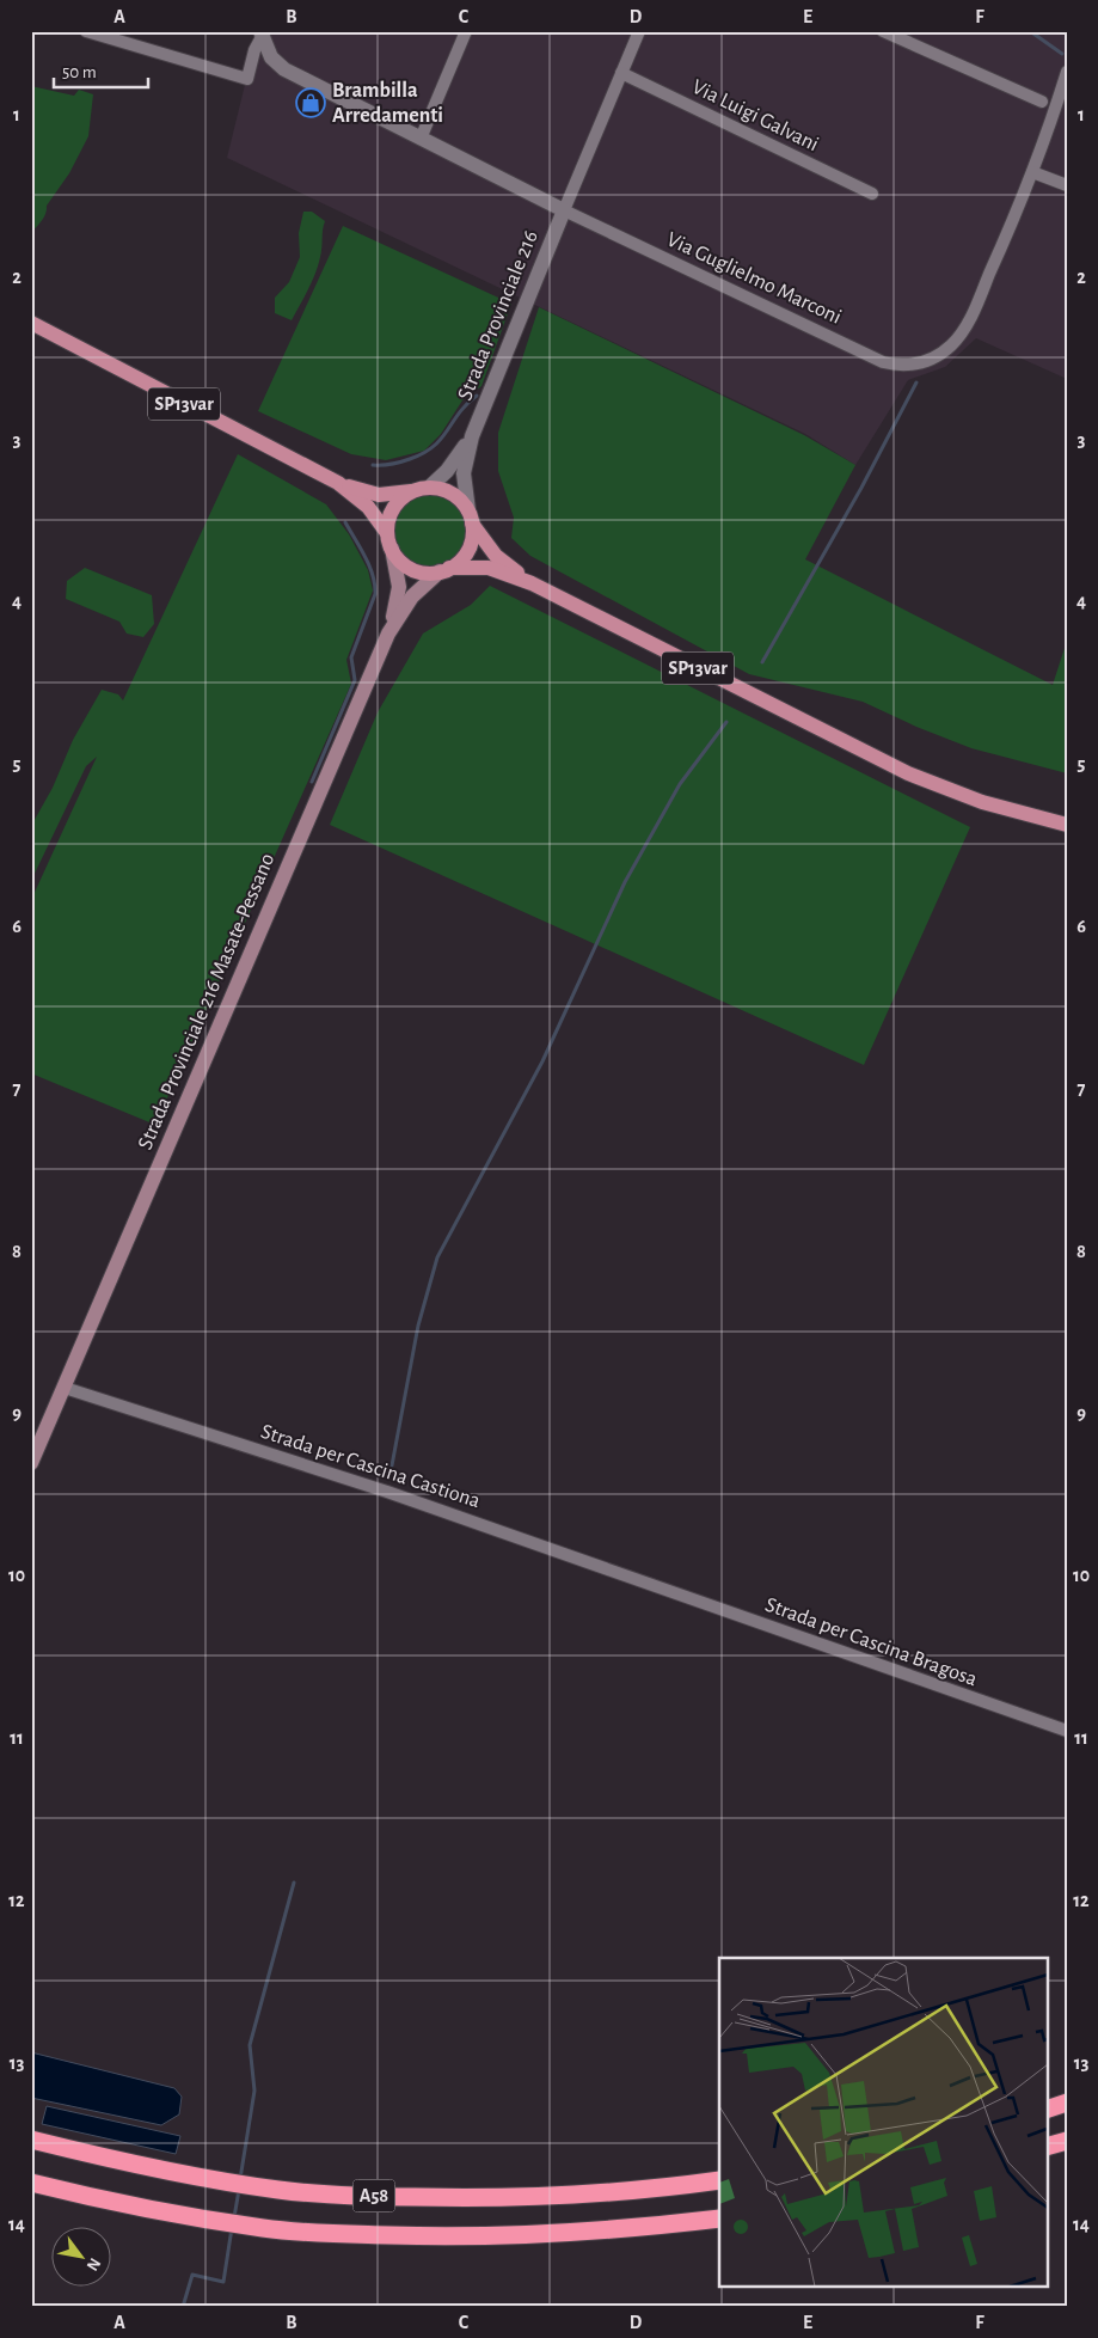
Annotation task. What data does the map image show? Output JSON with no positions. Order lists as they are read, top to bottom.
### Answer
{
  "streets": {
    "highway": ["A58"],
    "main road": ["SP13var", "Strada Provinciale 216 Masate-Pessano"],
    "street": [
      "Via Luigi Galvani",
      "Via Guglielmo Marconi",
      "Strada Provinciale 216",
      "Strada per Cascina Castiona",
      "Strada per Cascina Bragosa"
    ]
  },
  "crossings": [
    ["Via Guglielmo Marconi", "Strada Provinciale 216"],
    ["Strada Provinciale 216", "SP13var"],
    ["Strada Provinciale 216 Masate-Pessano", "Strada per Cascina Castiona"],
    ["Strada per Cascina Castiona", "Strada per Cascina Bragosa"]
  ],
  "places": {
    "shop": ["Brambilla Arredamenti"]
  },
  "scale_bar": "50 m",
  "north": "bottom right",
  "grid": {
    "columns": [
      "A",
      "B",
      "C",
      "D",
      "E",
      "F"
    ],
    "rows": [
      "1",
      "2",
      "3",
      "4",
      "5",
      "6",
      "7",
      "8",
      "9",
      "10",
      "11",
      "12",
      "13",
      "14"
    ]
  }
}
